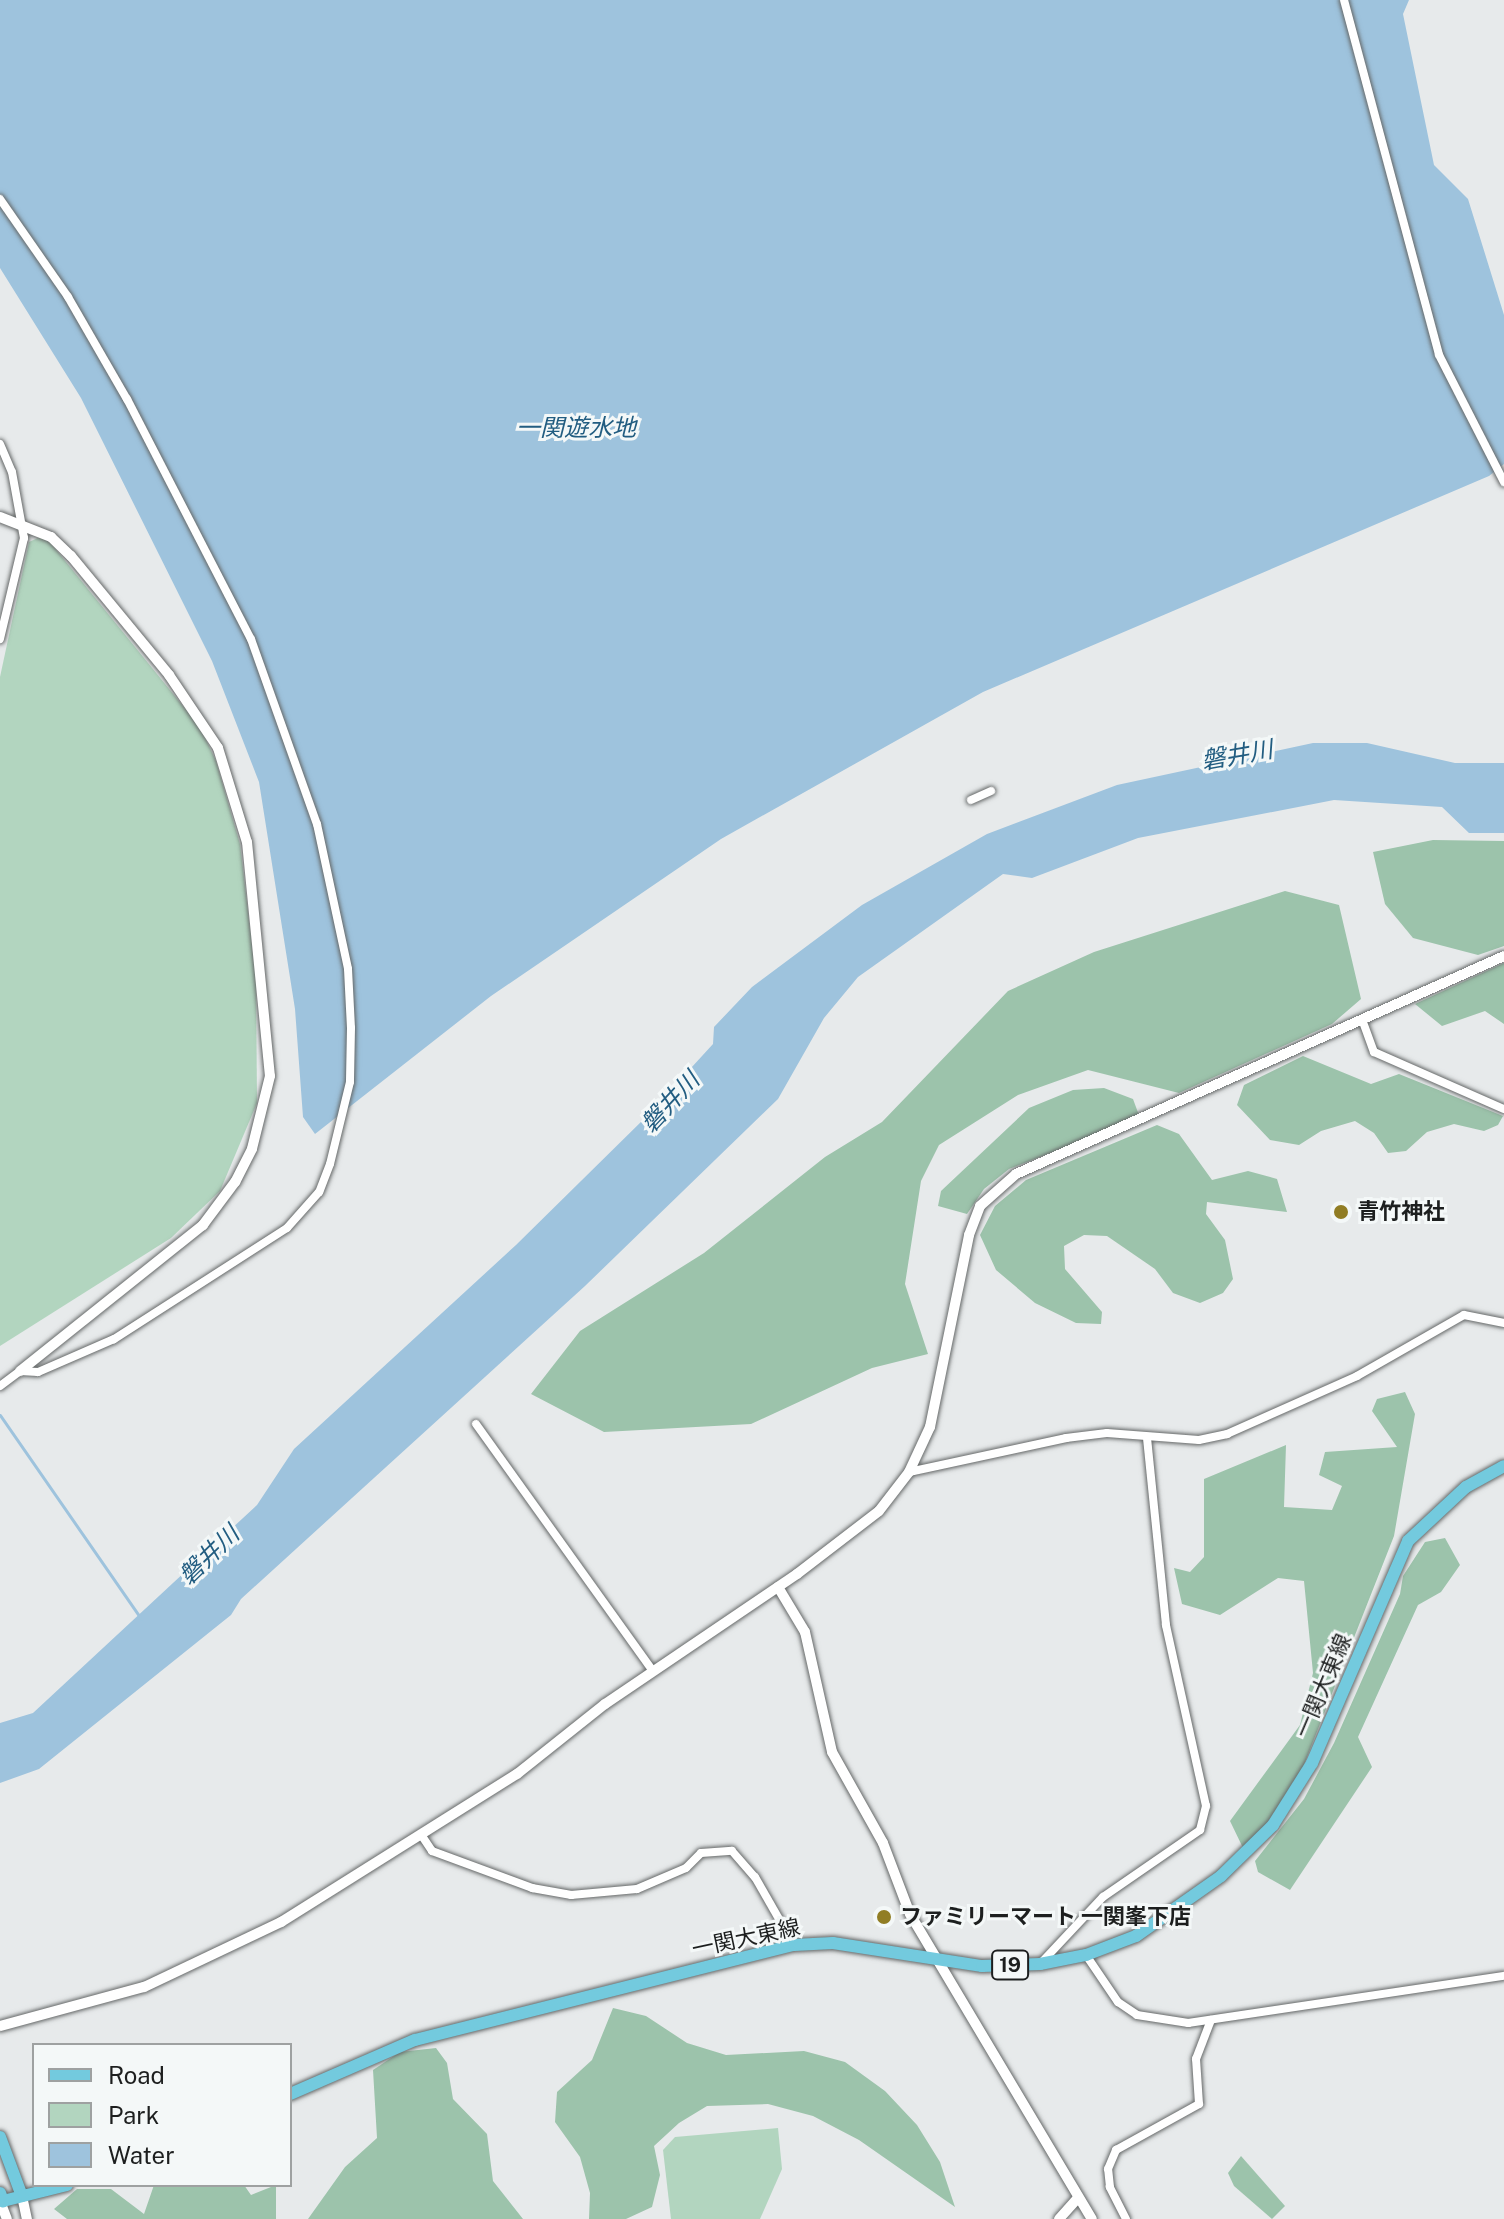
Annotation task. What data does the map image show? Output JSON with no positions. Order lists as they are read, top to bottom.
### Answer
{
  "streets": {
    "main road": ["一関大東線", "19"]
  },
  "water": ["一関遊水地", "磐井川"],
  "places": ["青竹神社", "ファミリーマート 一関峯下店"],
  "legend": ["Road", "Park", "Water"]
}
